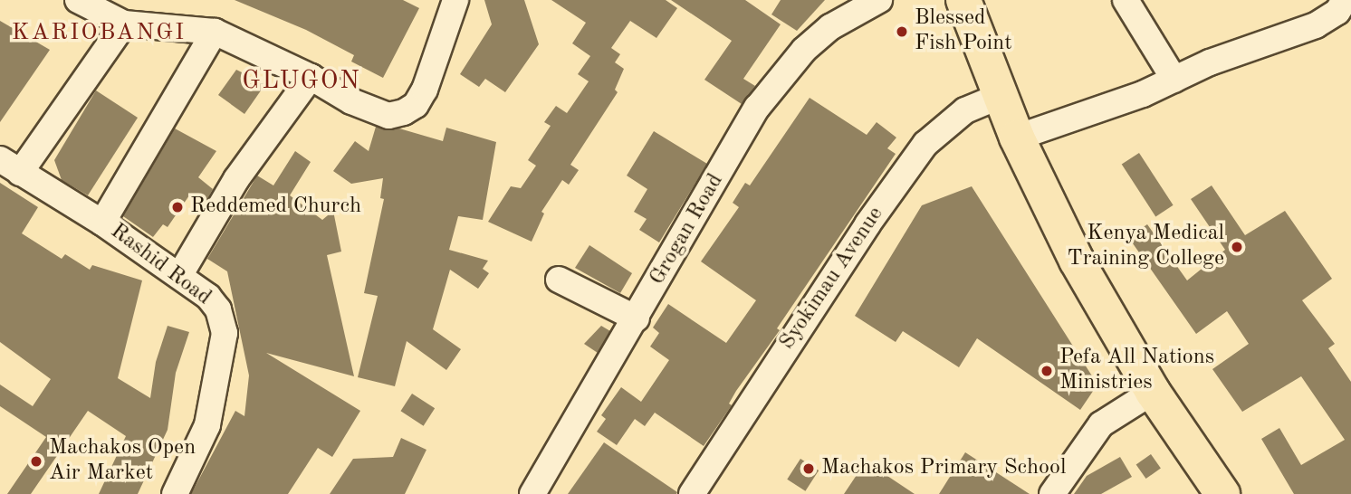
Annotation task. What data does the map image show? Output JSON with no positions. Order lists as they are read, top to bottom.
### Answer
{
  "streets": {
    "street": ["Grogan Road", "Rashid Road", "Syokimau Avenue"]
  },
  "districts": ["KARIOBANGI", "GLUGON"],
  "places": [
    "Blessed Fish Point",
    "Reddemed Church",
    "Kenya Medical Training College",
    "Pefa All Nations Ministries",
    "Machakos Open Air Market",
    "Machakos Primary School"
  ]
}
